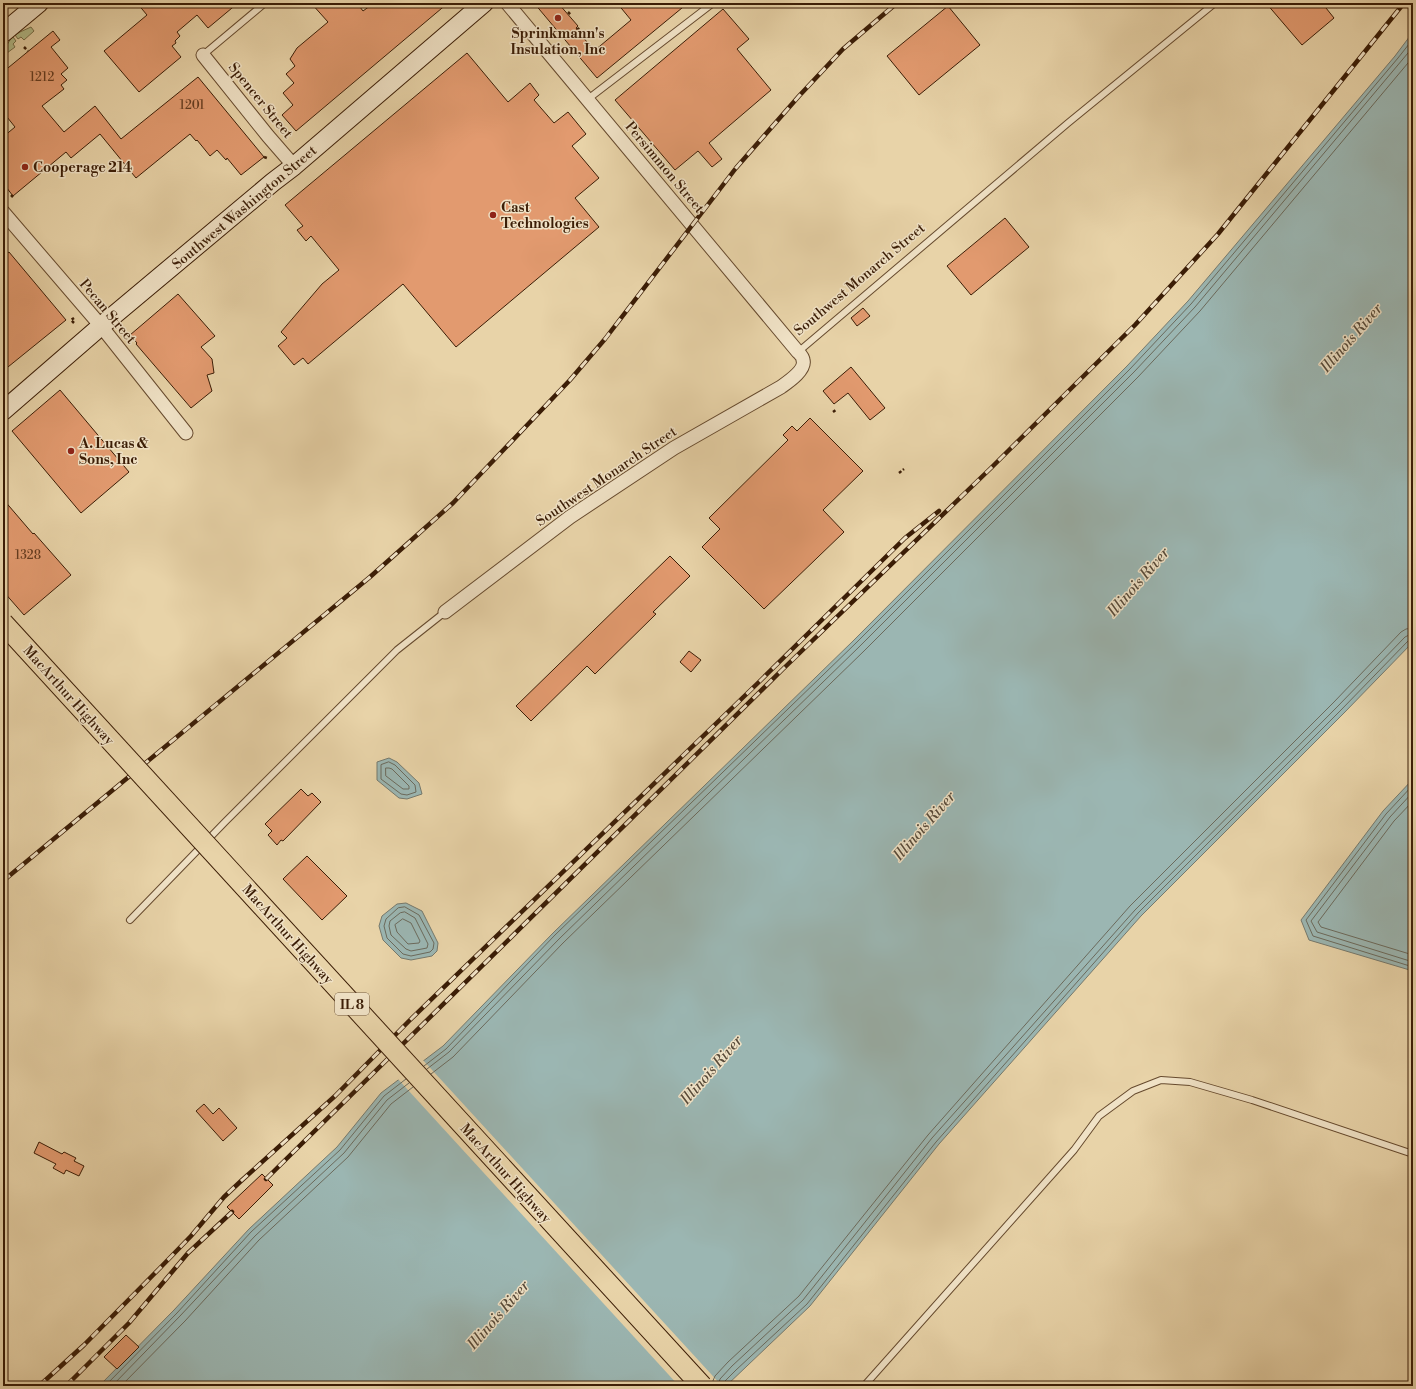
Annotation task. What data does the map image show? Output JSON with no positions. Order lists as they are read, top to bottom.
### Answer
{
  "streets": {
    "main road": ["Southwest Washington Street", "MacArthur Highway", "IL 8"],
    "street": [
      "Spencer Street",
      "Persimmon Street",
      "Southwest Monarch Street",
      "Pecan Street"
    ]
  },
  "crossings": [
    ["Spencer Street", "Southwest Washington Street"],
    ["Persimmon Street", "Southwest Monarch Street"],
    ["Southwest Washington Street", "Pecan Street"]
  ],
  "water": ["Illinois River"],
  "places": [
    "Sprinkmann's Insulation, Inc",
    "Cooperage 214",
    "Cast Technologies",
    "A. Lucas & Sons, Inc"
  ],
  "house_numbers": ["1212", "1201", "1328"]
}
